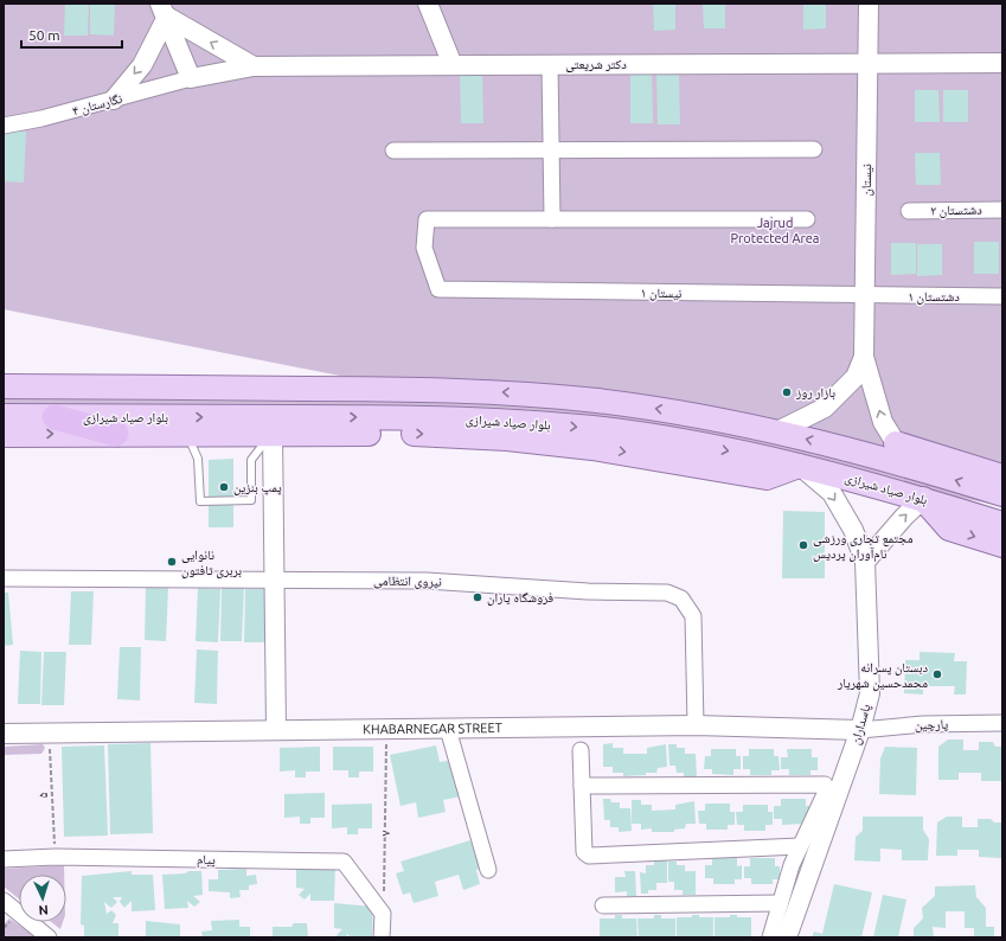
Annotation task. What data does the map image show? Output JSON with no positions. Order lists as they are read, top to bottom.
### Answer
{
  "streets": {
    "main road": ["بلوار صیاد شیرازی"],
    "street": [
      "دکتر شریعتی",
      "نگارستان ۴",
      "نیستان",
      "دشتستان ۲",
      "نیستان ۱",
      "دشتستان ۱",
      "نیروی انتظامی",
      "پاسداران",
      "پارچین",
      "KHABARNEGAR STREET",
      "پیام"
    ],
    "path": ["۵", "۷"]
  },
  "crossings": [
    ["دکتر شریعتی", "نگارستان ۴"],
    ["دکتر شریعتی", "نیستان"],
    ["نیستان", "نیستان ۱"],
    ["نیستان", "دشتستان ۱"],
    ["نیستان ۱", "دشتستان ۱"],
    ["بلوار صیاد شیرازی", "پاسداران"],
    ["نیروی انتظامی", "KHABARNEGAR STREET"],
    ["پاسداران", "پارچین"],
    ["پاسداران", "KHABARNEGAR STREET"],
    ["پارچین", "KHABARNEGAR STREET"],
    ["KHABARNEGAR STREET", "۵"],
    ["KHABARNEGAR STREET", "۷"],
    ["۵", "پیام"],
    ["۷", "پیام"]
  ],
  "parks": ["Jajrud Protected Area"],
  "places": [
    "بازار روز",
    "پمپ بنزین",
    "مجتمع تجاری ورزشی نام‌آوران پردیس",
    "نانوایی بربری تافتون",
    "فروشگاه یاران",
    "دبستان پسرانه محمدحسین شهریار"
  ],
  "scale_bar": "50 m",
  "north": "bottom"
}
